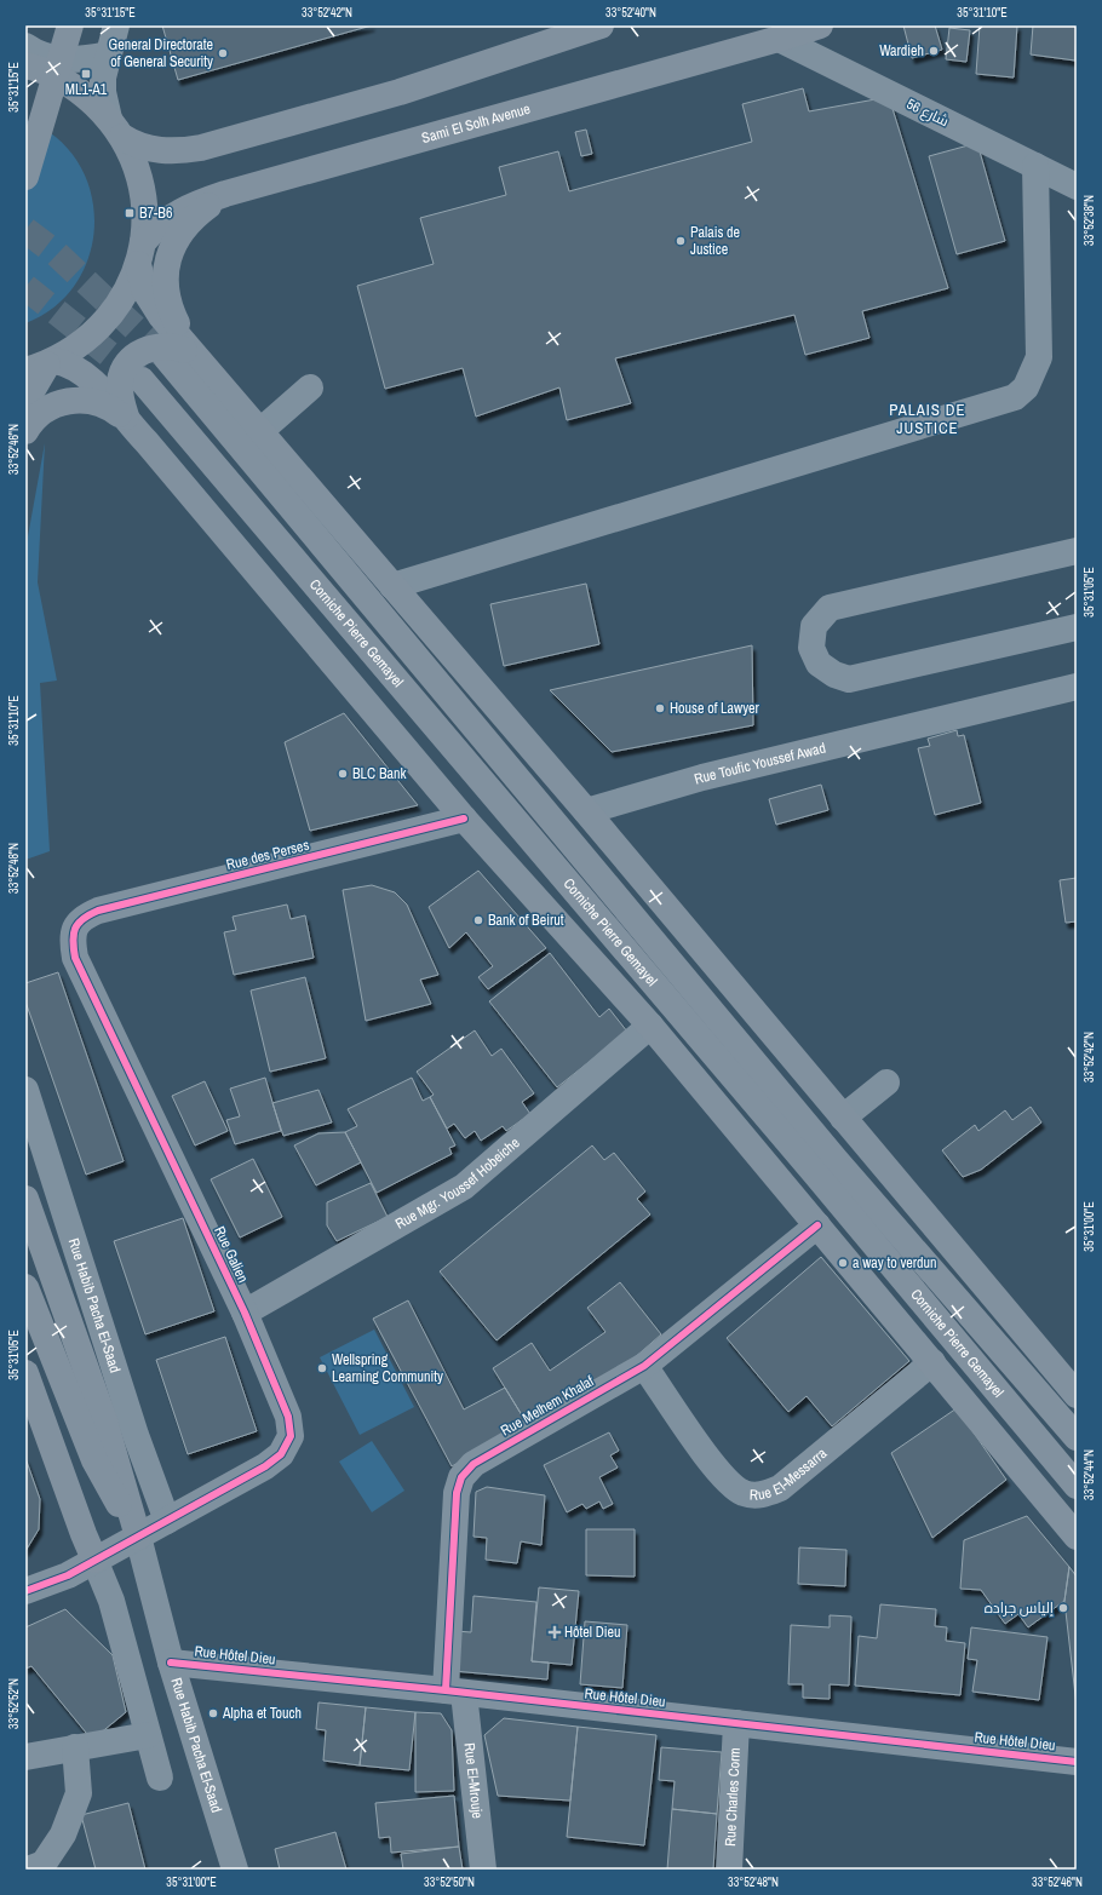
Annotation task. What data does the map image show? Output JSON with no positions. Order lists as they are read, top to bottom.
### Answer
{
  "streets": {
    "highway": ["Sami El Solh Avenue", "Corniche Pierre Gemayel"],
    "street": [
      "شارع 56",
      "Rue Toufic Youssef Awad",
      "Rue des Perses",
      "Rue Mgr. Youssef Hobeiche",
      "Rue Galien",
      "Rue Habib Pacha El-Saad",
      "Rue Melhem Khalaf",
      "Rue El-Messarra",
      "Rue Hôtel Dieu",
      "Rue El-Mrouje",
      "Rue Charles Corm"
    ]
  },
  "crossings": [
    ["شارع 56", "Sami El Solh Avenue"],
    ["Rue des Perses", "Rue Galien"],
    ["Rue Mgr. Youssef Hobeiche", "Rue Galien"],
    ["Rue Galien", "Rue Habib Pacha El-Saad"],
    ["Rue Habib Pacha El-Saad", "Rue Hôtel Dieu"],
    ["Rue Melhem Khalaf", "Rue El-Messarra"],
    ["Rue Melhem Khalaf", "Rue Hôtel Dieu"],
    ["Rue Melhem Khalaf", "Rue El-Mrouje"],
    ["Rue Hôtel Dieu", "Rue El-Mrouje"],
    ["Rue Hôtel Dieu", "Rue Charles Corm"]
  ],
  "districts": ["PALAIS DE JUSTICE"],
  "places": {
    "other": [
      "Wardieh",
      "General Directorate of General Security",
      "Palais de Justice",
      "House of Lawyer",
      "BLC Bank",
      "Bank of Beirut",
      "a way to verdun",
      "Wellspring Learning Community",
      "إلياس جراده",
      "Alpha et Touch"
    ],
    "transit": ["ML1-A1", "B7-B6"],
    "health": ["Hôtel Dieu"]
  },
  "coordinates": [
    "35°31'15\"E",
    "33°52'42\"N",
    "33°52'40\"N",
    "35°31'10\"E",
    "33°52'38\"N",
    "33°52'46\"N",
    "35°31'05\"E",
    "33°52'48\"N",
    "35°31'00\"E",
    "33°52'44\"N",
    "33°52'52\"N",
    "33°52'50\"N"
  ]
}
